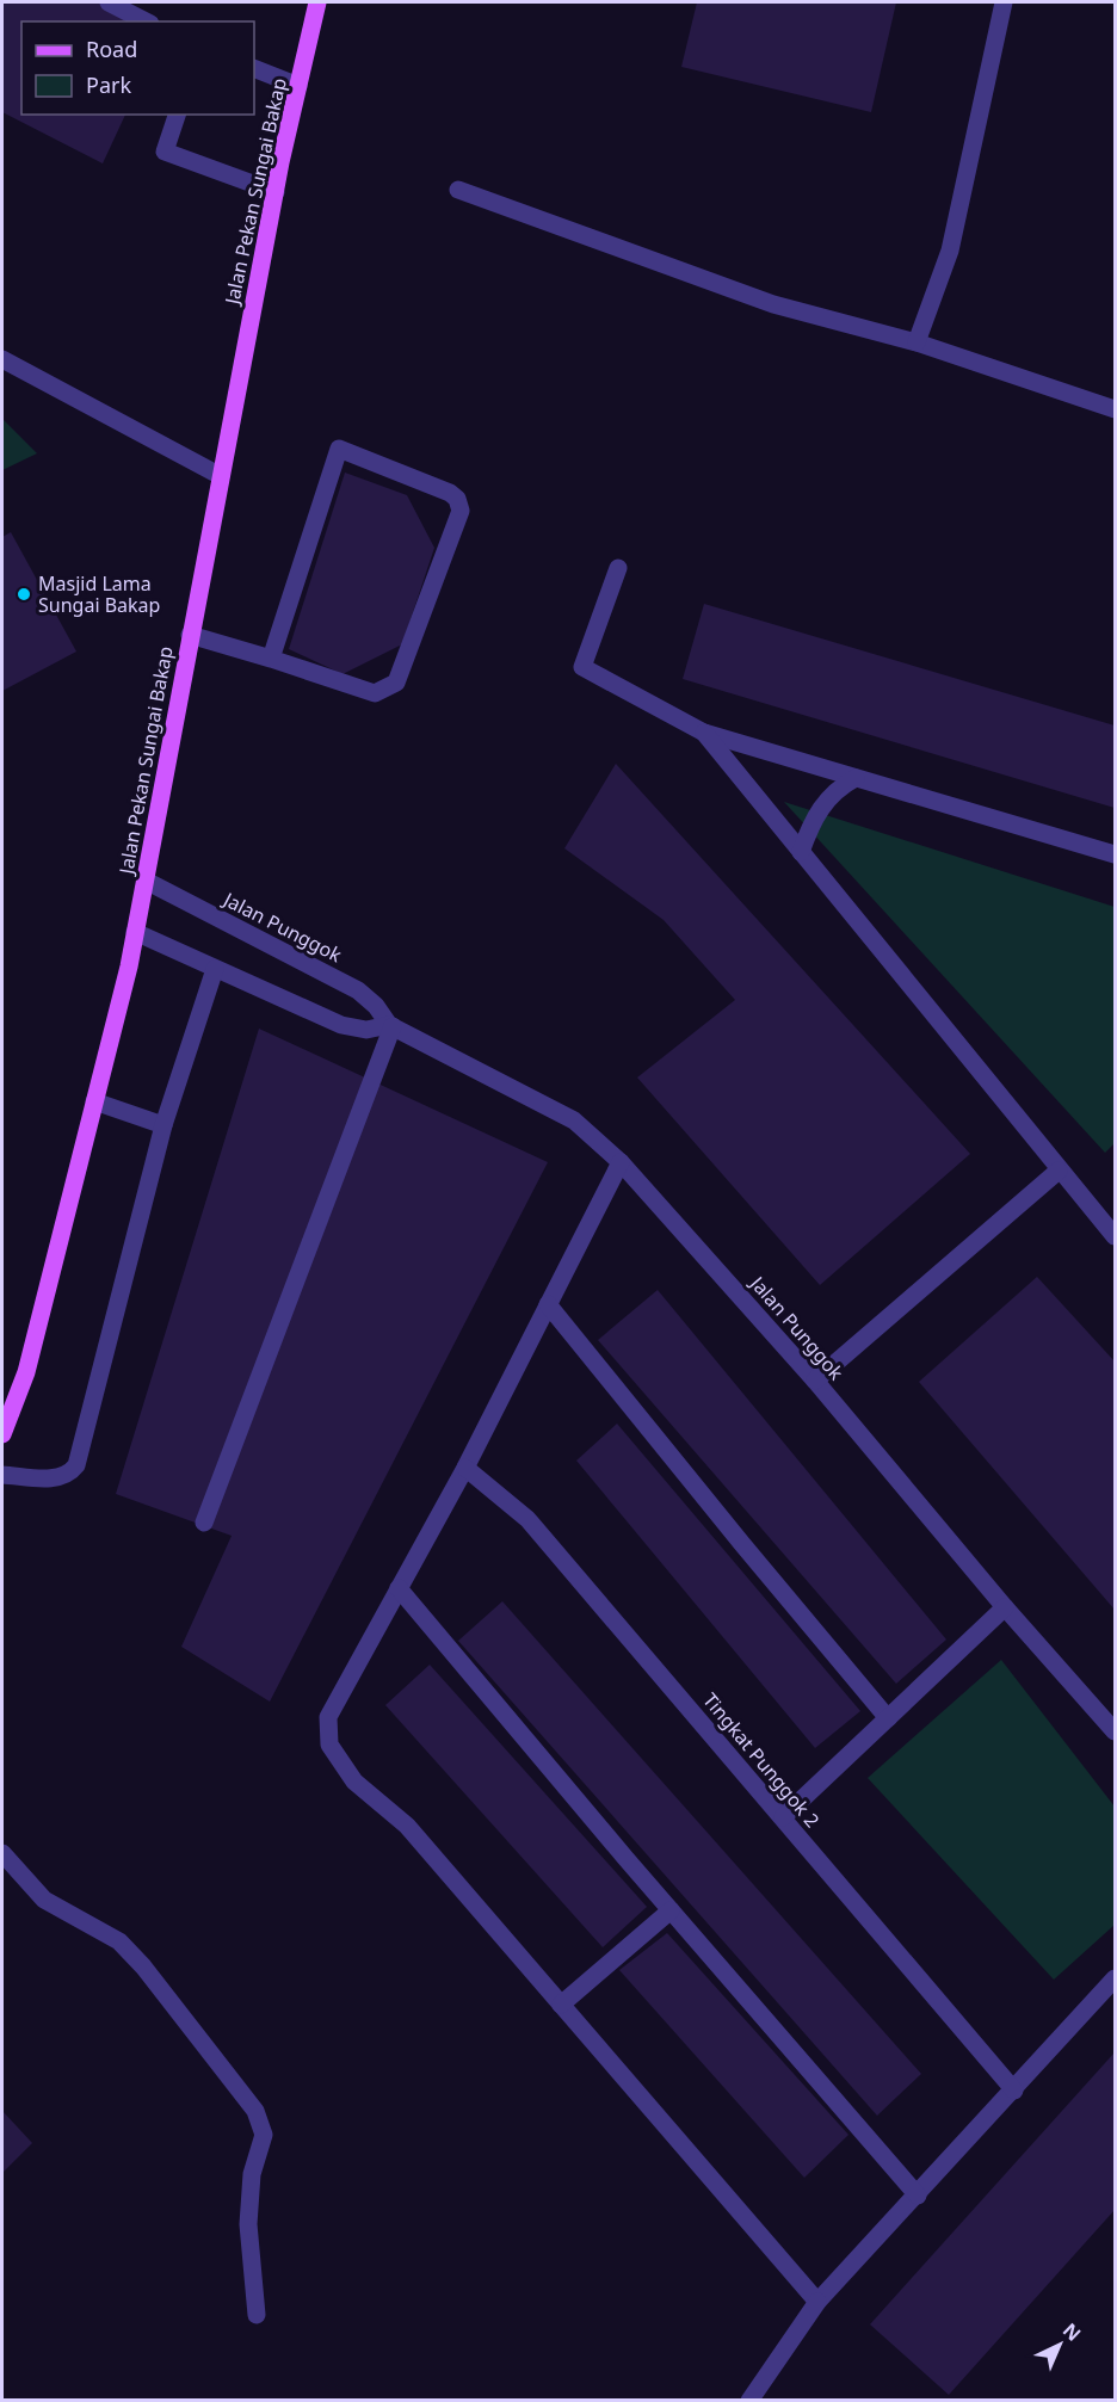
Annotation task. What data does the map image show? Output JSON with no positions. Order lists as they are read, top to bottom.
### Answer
{
  "streets": {
    "main road": ["Jalan Pekan Sungai Bakap"],
    "street": ["Jalan Punggok", "Tingkat Punggok 2"]
  },
  "crossings": [
    ["Jalan Pekan Sungai Bakap", "Jalan Punggok"]
  ],
  "places": ["Masjid Lama Sungai Bakap"],
  "legend": ["Road", "Park"],
  "north": "top right"
}
